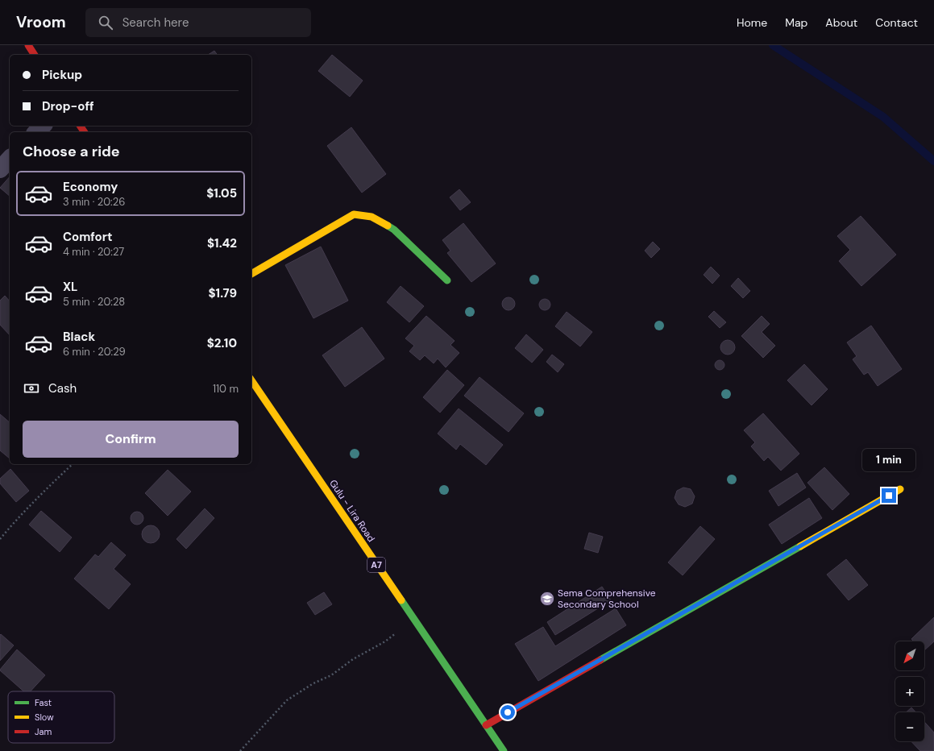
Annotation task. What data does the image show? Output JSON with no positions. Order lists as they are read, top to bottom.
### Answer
{
  "streets": {
    "street": ["Gulu - Lira Road", "A7"]
  },
  "places": {
    "school or university": ["Sema Comprehensive Secondary School"]
  },
  "legend": ["Fast", "Slow", "Jam"],
  "north": "bottom left",
  "page": {
    "header": "Vroom",
    "search": "Search here",
    "nav": [
      "Home",
      "Map",
      "About",
      "Contact"
    ],
    "banner": ["Pickup", "Drop-off"],
    "heading": "Choose a ride",
    "list": [
      {
        "name": "Economy",
        "note": "3 min · 20:26",
        "value": "$1.05"
      },
      {
        "name": "Comfort",
        "note": "4 min · 20:27",
        "value": "$1.42"
      },
      {
        "name": "XL",
        "note": "5 min · 20:28",
        "value": "$1.79"
      },
      {
        "name": "Black",
        "note": "6 min · 20:29",
        "value": "$2.10"
      }
    ],
    "pay": ["Cash", "110 m"],
    "buttons": "Confirm",
    "bubble": "1 min",
    "map_buttons": ["+", "−"]
  }
}
